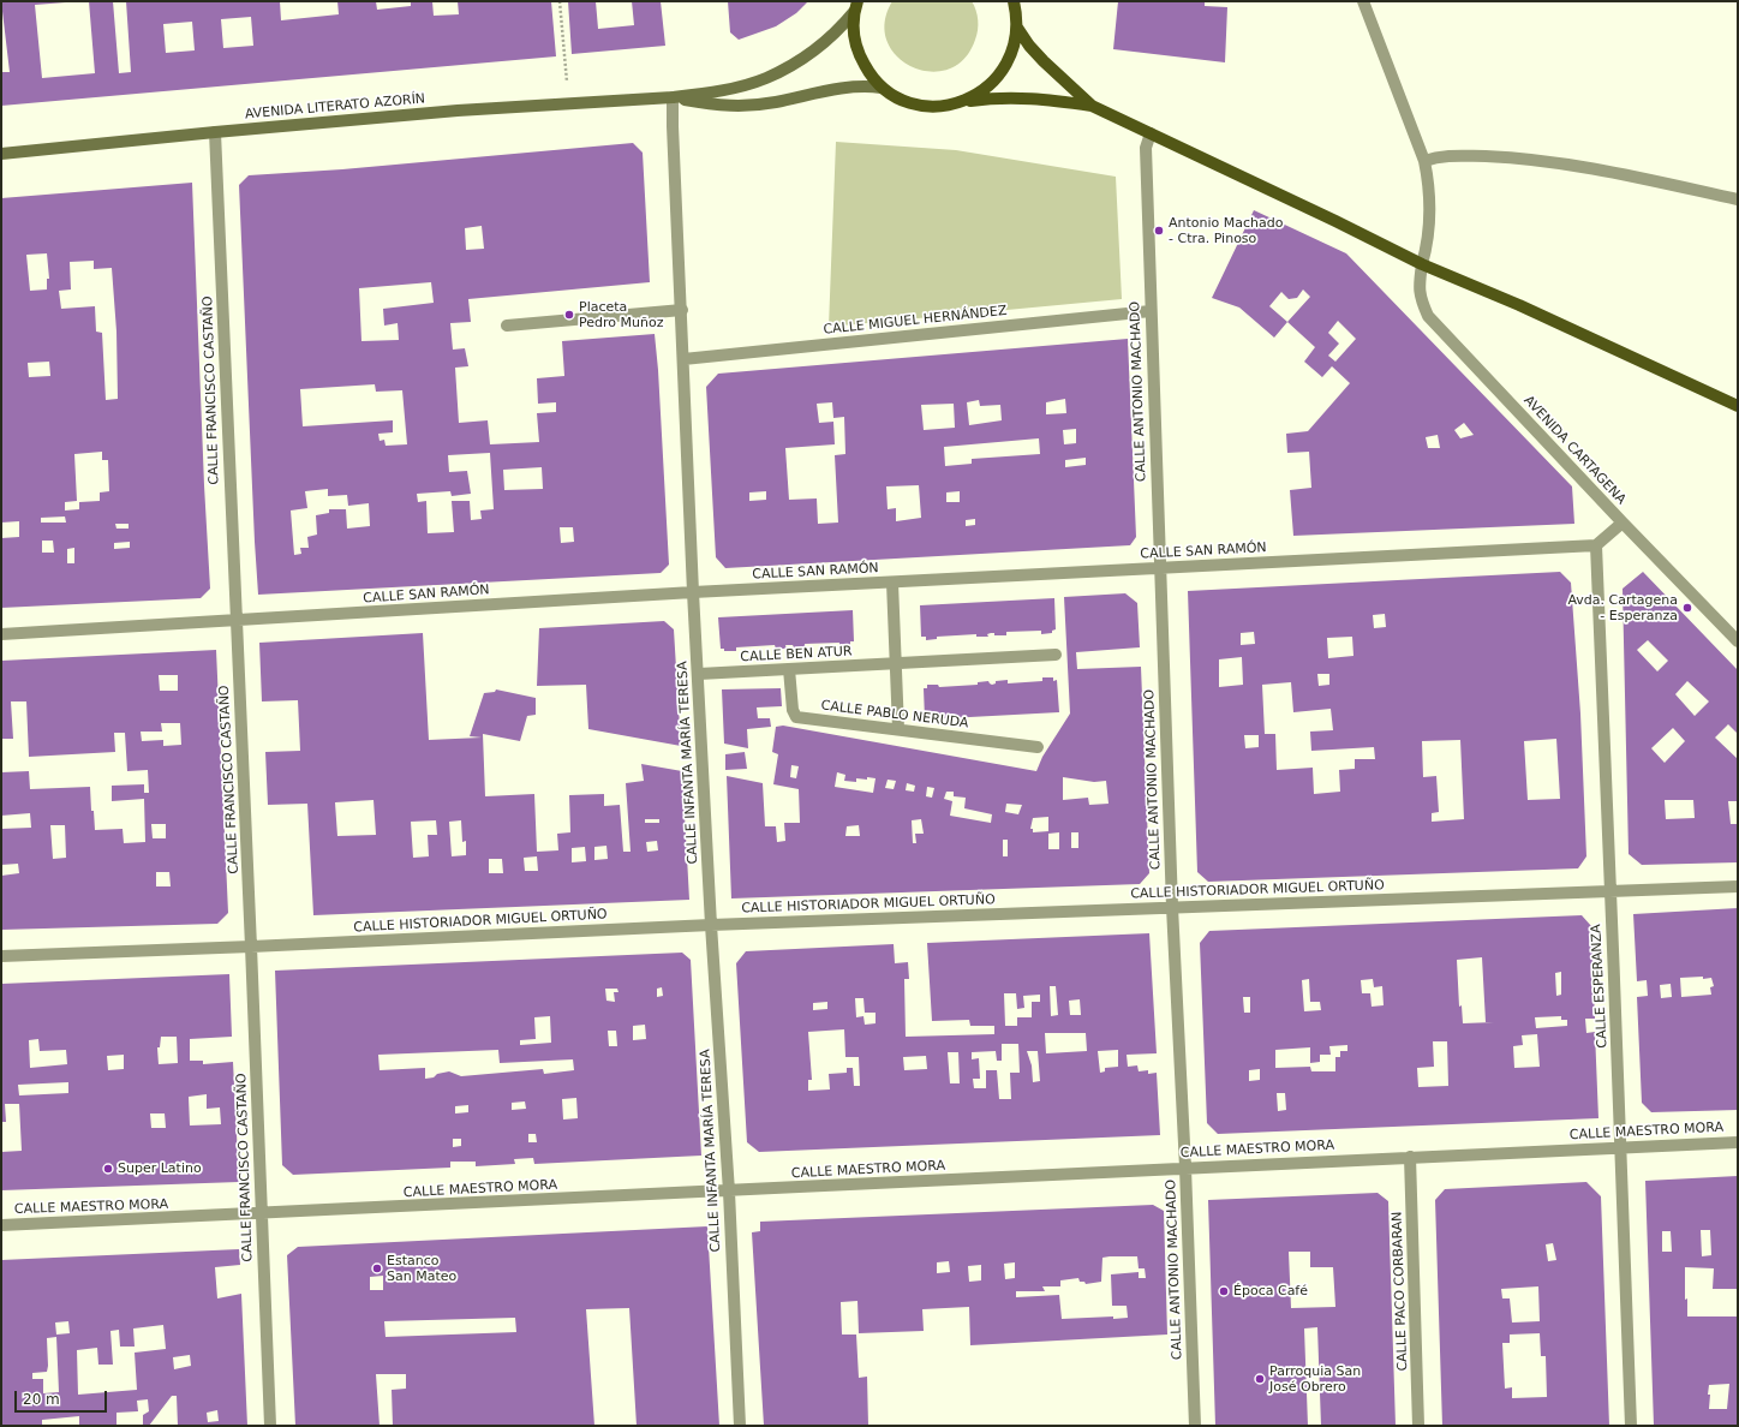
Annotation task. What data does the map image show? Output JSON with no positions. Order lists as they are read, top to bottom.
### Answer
{
  "streets": {
    "main road": ["AVENIDA LITERATO AZORÍN"],
    "street": [
      "CALLE MIGUEL HERNÁNDEZ",
      "CALLE FRANCISCO CASTAÑO",
      "CALLE ANTONIO MACHADO",
      "AVENIDA CARTAGENA",
      "CALLE SAN RAMÓN",
      "CALLE BEN ATUR",
      "CALLE PABLO NERUDA",
      "CALLE INFANTA MARÍA TERESA",
      "CALLE HISTORIADOR MIGUEL ORTUÑO",
      "CALLE ESPERANZA",
      "CALLE MAESTRO MORA",
      "CALLE PACO CORBARAN"
    ]
  },
  "crossings": [
    ["AVENIDA LITERATO AZORÍN", "CALLE FRANCISCO CASTAÑO"],
    ["AVENIDA LITERATO AZORÍN", "CALLE INFANTA MARÍA TERESA"],
    ["CALLE MIGUEL HERNÁNDEZ", "CALLE ANTONIO MACHADO"],
    ["CALLE MIGUEL HERNÁNDEZ", "CALLE INFANTA MARÍA TERESA"],
    ["CALLE FRANCISCO CASTAÑO", "CALLE SAN RAMÓN"],
    ["CALLE FRANCISCO CASTAÑO", "CALLE HISTORIADOR MIGUEL ORTUÑO"],
    ["CALLE FRANCISCO CASTAÑO", "CALLE MAESTRO MORA"],
    ["CALLE ANTONIO MACHADO", "CALLE SAN RAMÓN"],
    ["CALLE ANTONIO MACHADO", "CALLE HISTORIADOR MIGUEL ORTUÑO"],
    ["CALLE ANTONIO MACHADO", "CALLE MAESTRO MORA"],
    ["CALLE SAN RAMÓN", "CALLE INFANTA MARÍA TERESA"],
    ["CALLE SAN RAMÓN", "CALLE ESPERANZA"],
    ["CALLE BEN ATUR", "CALLE PABLO NERUDA"],
    ["CALLE BEN ATUR", "CALLE INFANTA MARÍA TERESA"],
    ["CALLE INFANTA MARÍA TERESA", "CALLE HISTORIADOR MIGUEL ORTUÑO"],
    ["CALLE INFANTA MARÍA TERESA", "CALLE MAESTRO MORA"],
    ["CALLE HISTORIADOR MIGUEL ORTUÑO", "CALLE ESPERANZA"],
    ["CALLE ESPERANZA", "CALLE MAESTRO MORA"],
    ["CALLE MAESTRO MORA", "CALLE PACO CORBARAN"]
  ],
  "places": [
    "Antonio Machado - Ctra. Pinoso",
    "Placeta Pedro Muñoz",
    "Avda. Cartagena - Esperanza",
    "Super Latino",
    "Estanco San Mateo",
    "Época Café",
    "Parroquia San José Obrero"
  ],
  "scale_bar": "20 m"
}
